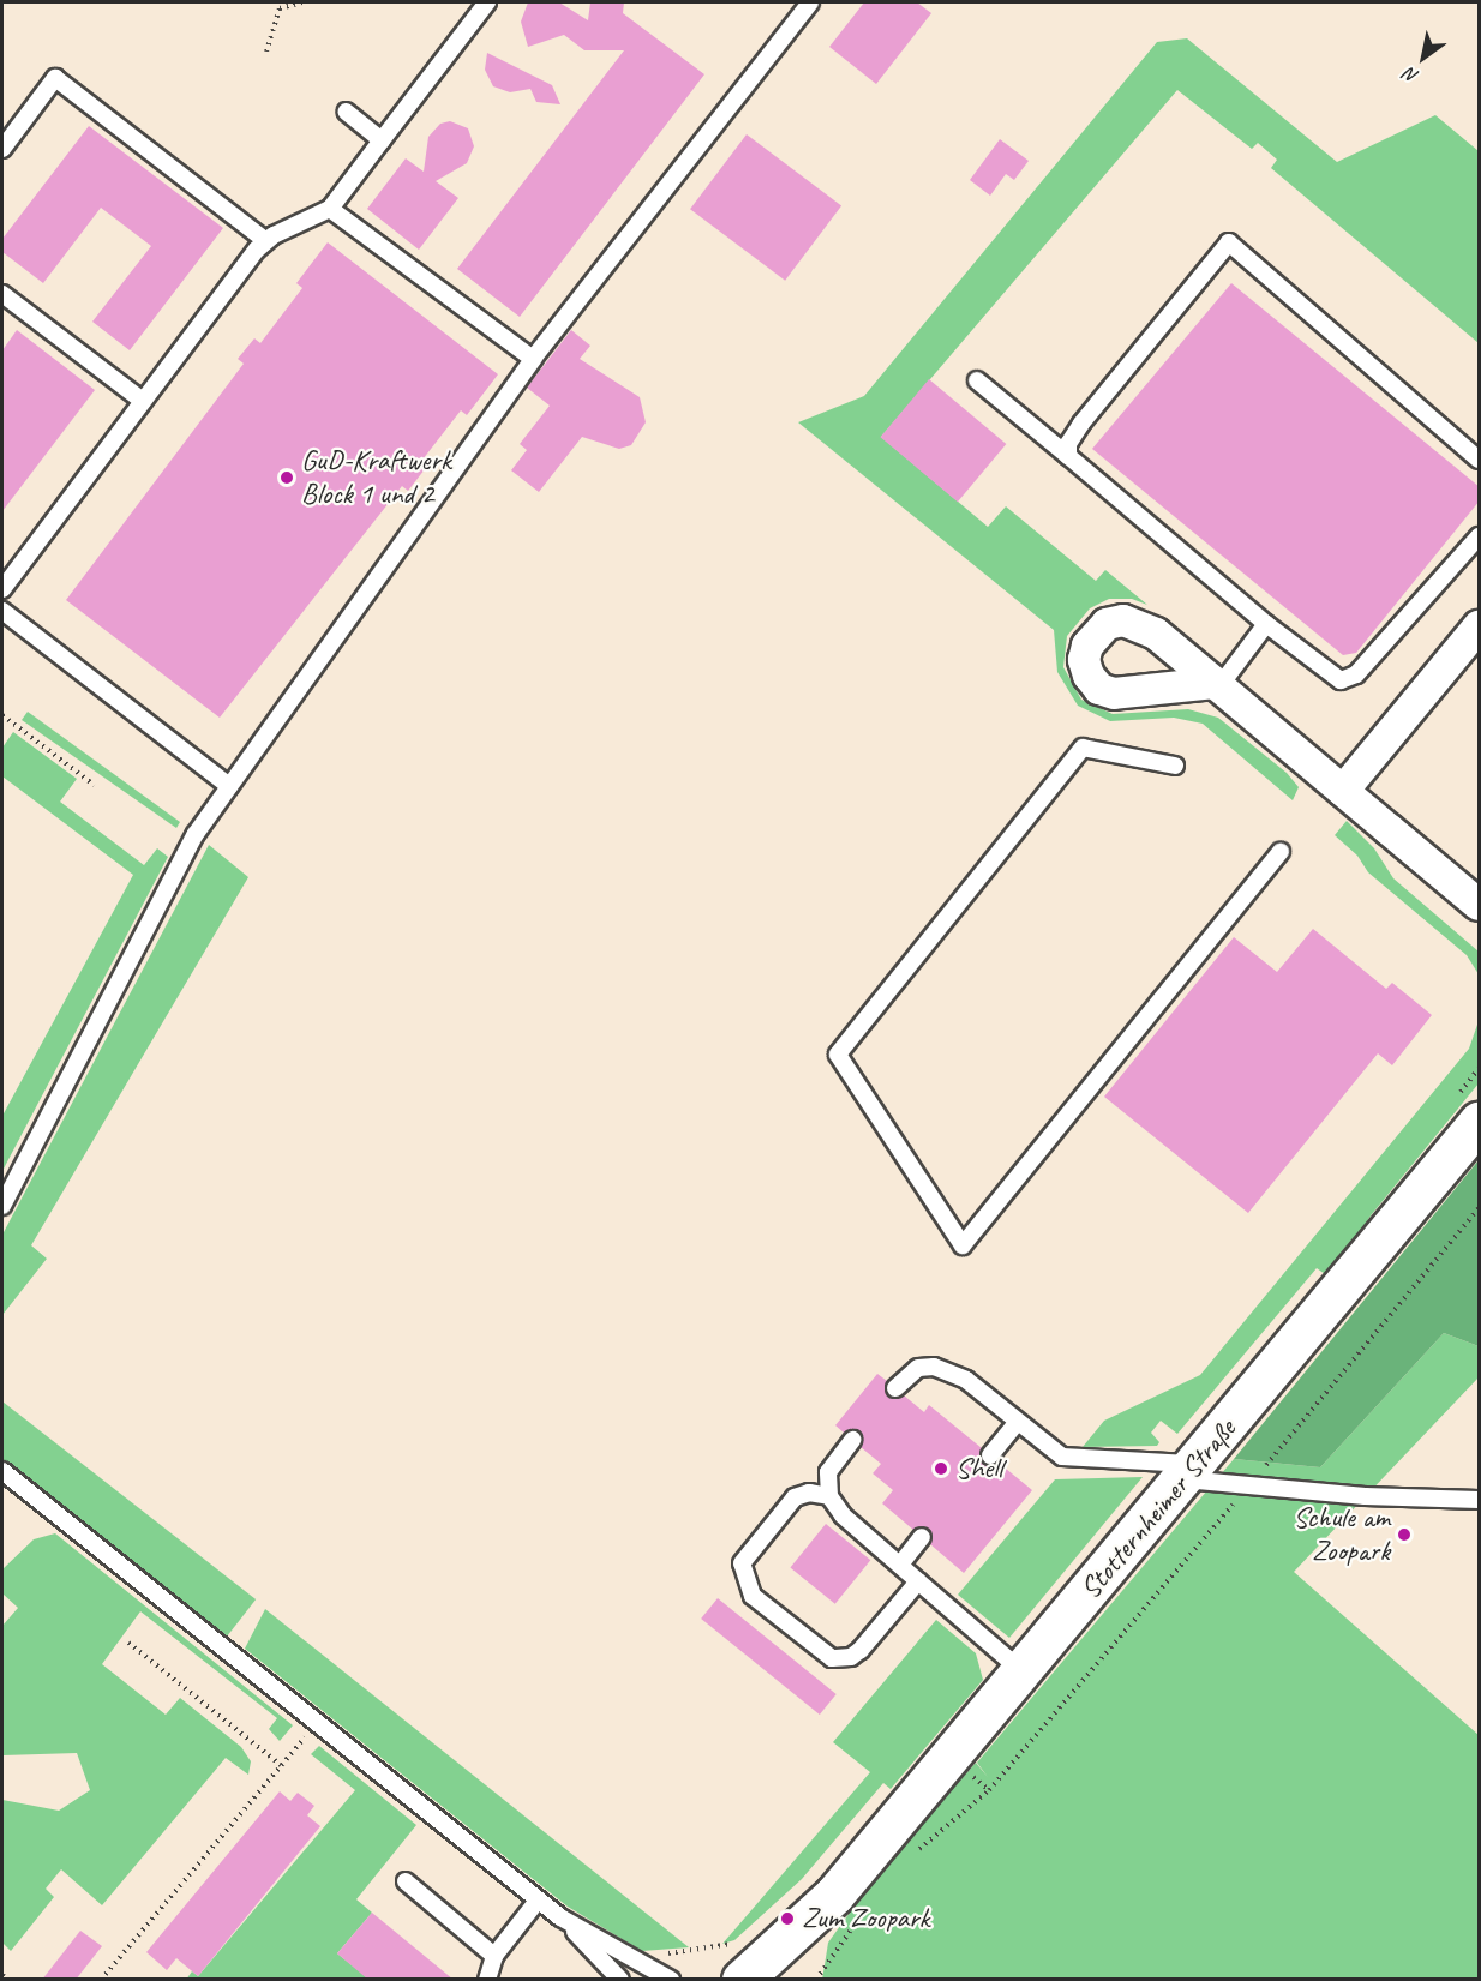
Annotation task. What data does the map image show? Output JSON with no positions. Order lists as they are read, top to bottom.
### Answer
{
  "streets": {
    "main road": ["Stotternheimer Straße"]
  },
  "places": [
    "GuD-Kraftwerk Block 1 und 2",
    "Shell",
    "Schule am Zoopark",
    "Zum Zoopark"
  ],
  "north": "bottom left"
}
